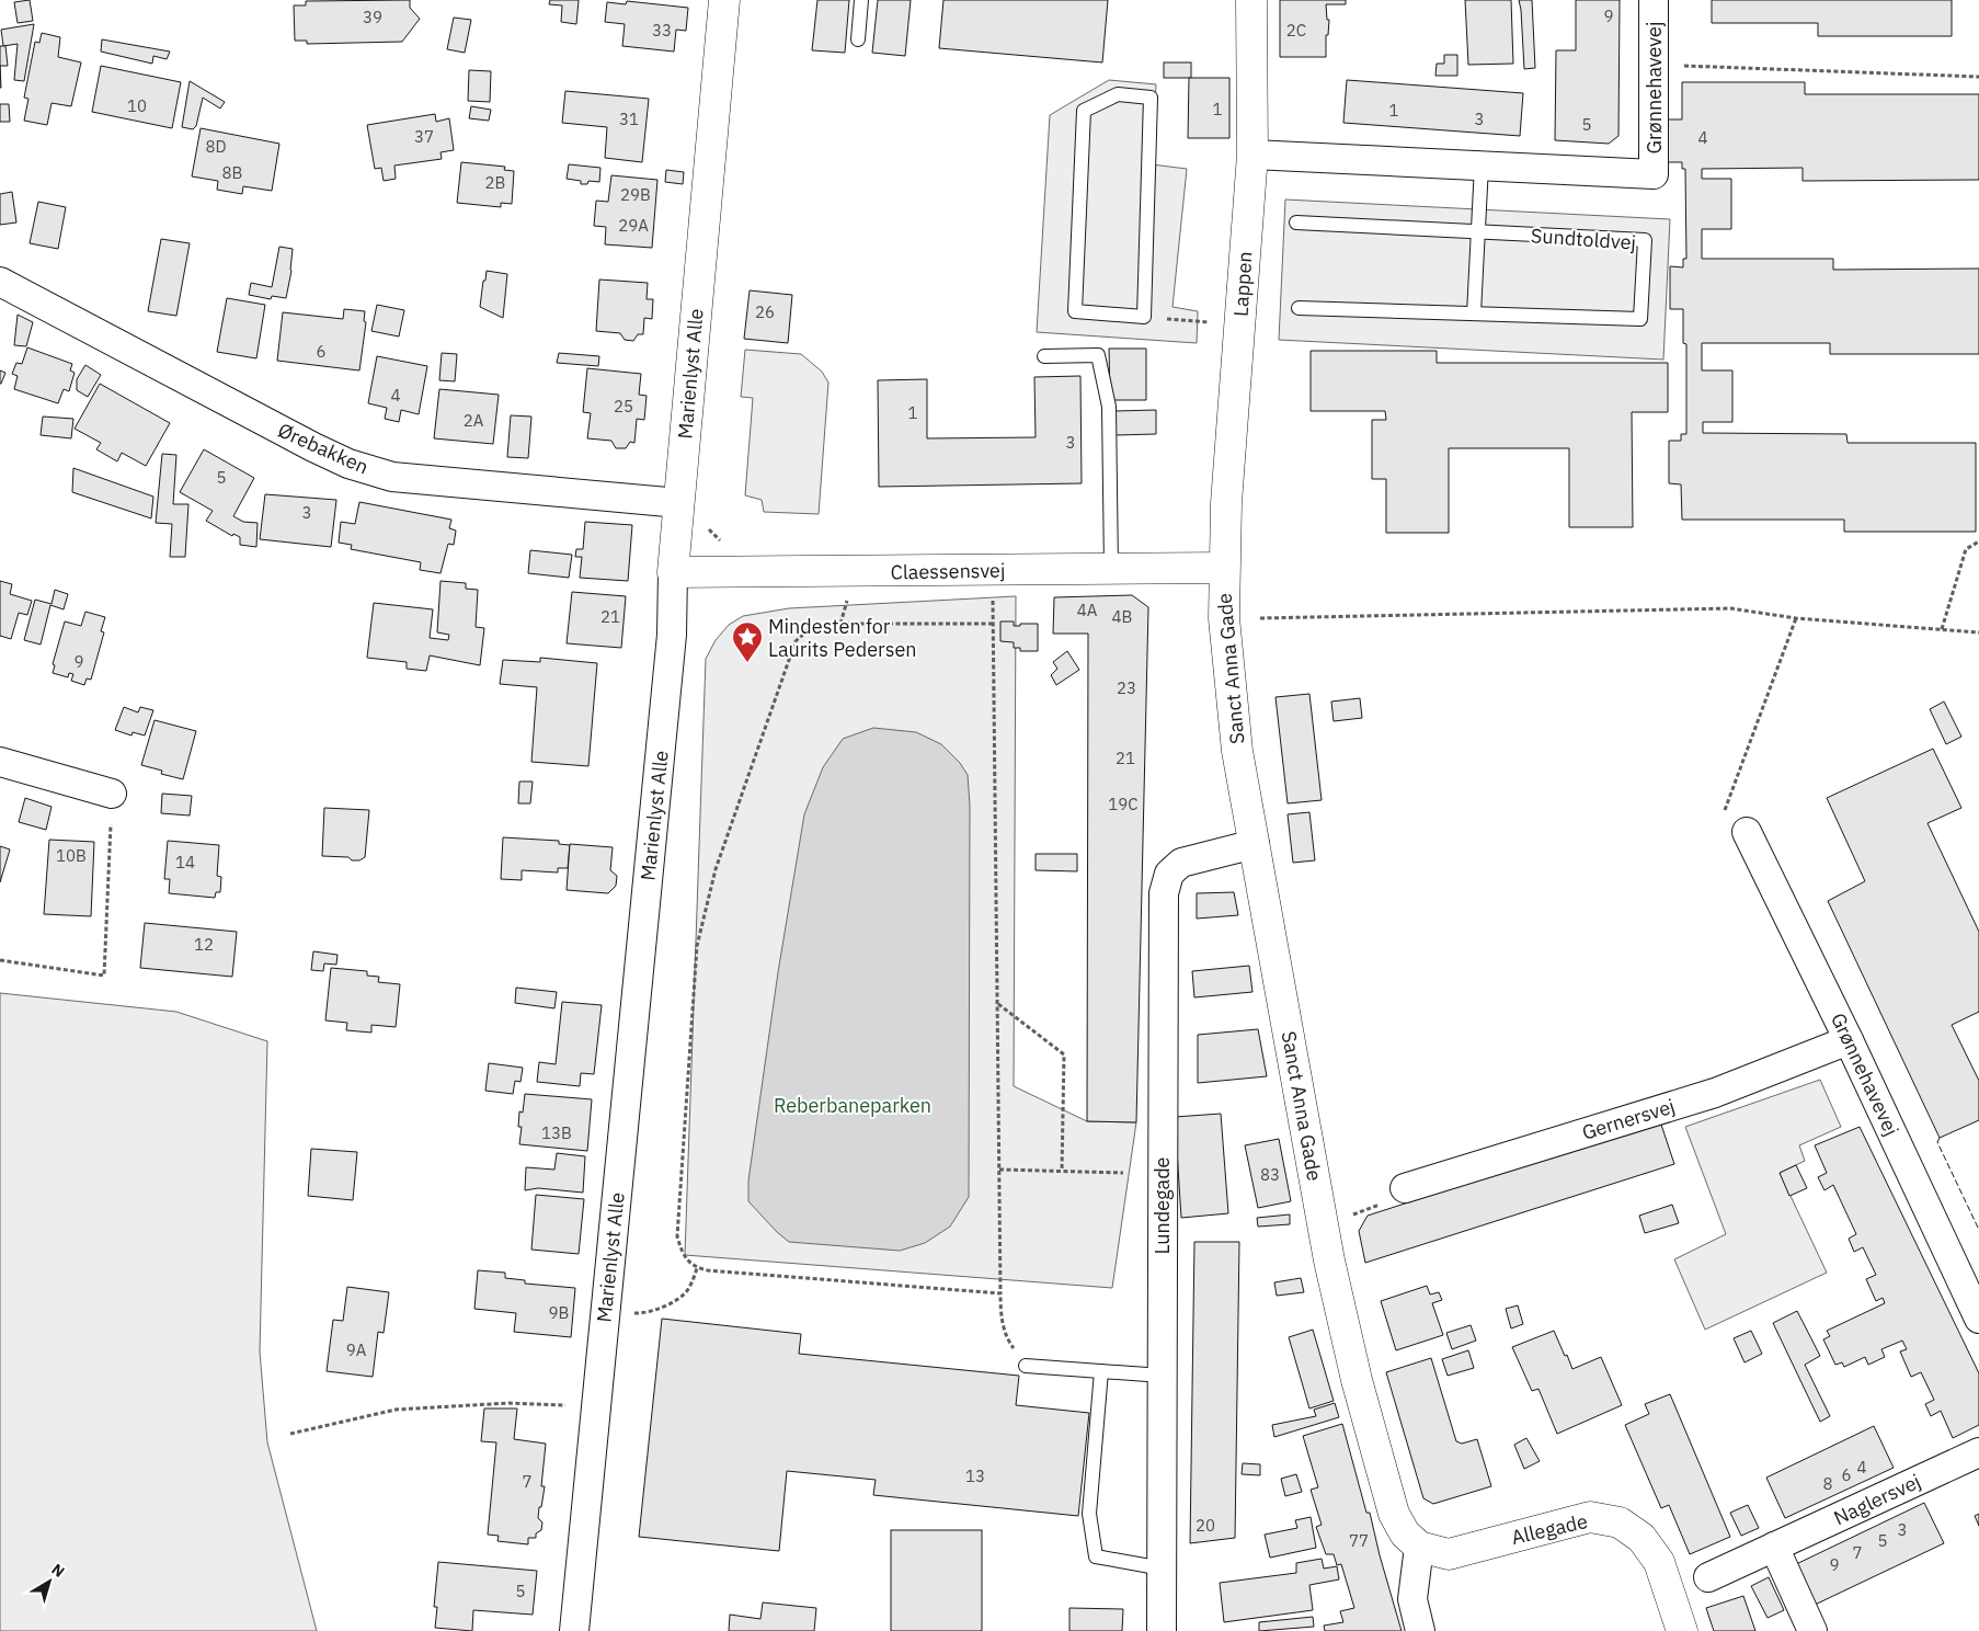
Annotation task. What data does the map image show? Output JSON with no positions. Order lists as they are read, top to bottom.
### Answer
{
  "streets": {
    "main road": [
      "Lappen",
      "Marienlyst Alle",
      "Claessensvej",
      "Sanct Anna Gade",
      "Allegade"
    ],
    "street": [
      "Grønnehavevej",
      "Ørebakken",
      "Gernersvej",
      "Lundegade",
      "Naglersvej"
    ],
    "lane": ["Sundtoldvej"]
  },
  "crossings": [
    ["Grønnehavevej", "Gernersvej"],
    ["Lappen", "Claessensvej"],
    ["Lappen", "Sanct Anna Gade"],
    ["Marienlyst Alle", "Ørebakken"],
    ["Marienlyst Alle", "Claessensvej"],
    ["Claessensvej", "Sanct Anna Gade"],
    ["Sanct Anna Gade", "Lundegade"],
    ["Sanct Anna Gade", "Allegade"]
  ],
  "parks": ["Reberbaneparken"],
  "places": {
    "place": ["Mindesten for Laurits Pedersen"]
  },
  "house_numbers": [
    "9",
    "39",
    "33",
    "2C",
    "10",
    "1",
    "1",
    "31",
    "3",
    "5",
    "37",
    "4",
    "8D",
    "8B",
    "2B",
    "29B",
    "29A",
    "26",
    "6",
    "4",
    "25",
    "1",
    "2A",
    "3",
    "5",
    "3",
    "4A",
    "21",
    "4B",
    "9",
    "23",
    "21",
    "19C",
    "10B",
    "14",
    "12",
    "13B",
    "83",
    "9B",
    "9A",
    "4",
    "6",
    "13",
    "7",
    "8",
    "20",
    "3",
    "77",
    "5",
    "7",
    "9",
    "5"
  ],
  "north": "top right"
}
